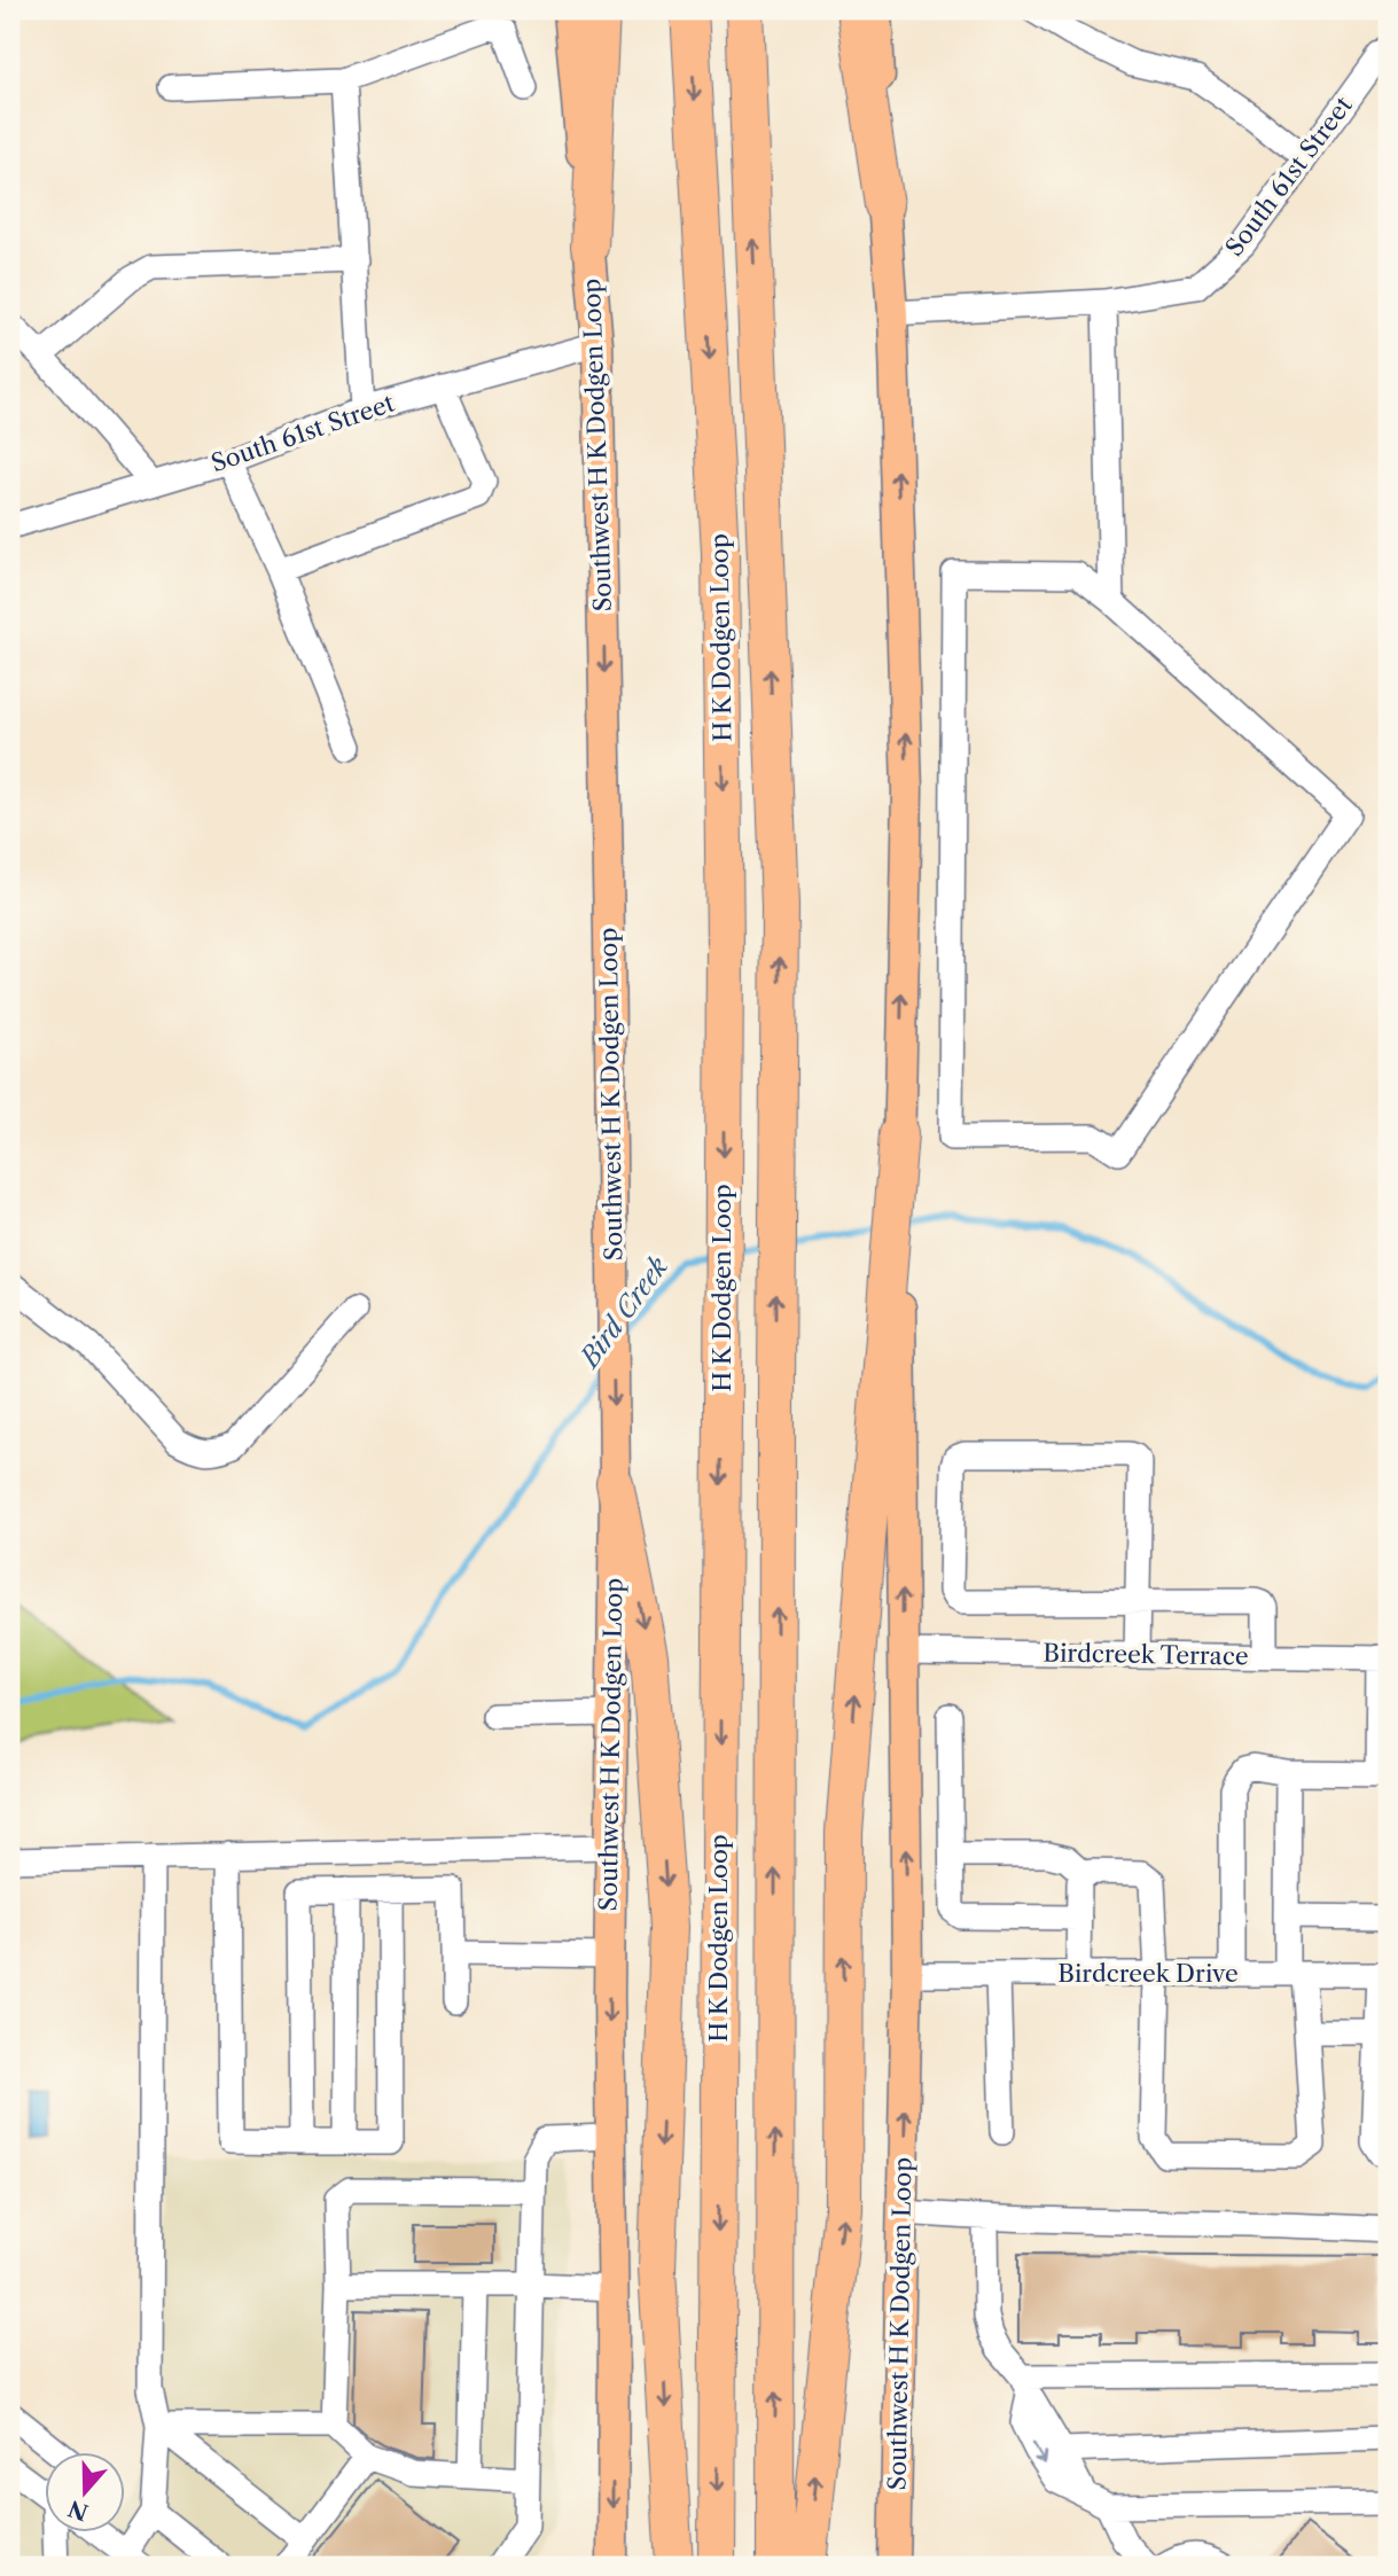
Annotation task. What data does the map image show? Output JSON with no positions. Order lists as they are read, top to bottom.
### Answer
{
  "streets": {
    "highway": ["H K Dodgen Loop"],
    "main road": ["Southwest H K Dodgen Loop"],
    "street": ["South 61st Street", "Birdcreek Terrace", "Birdcreek Drive"]
  },
  "crossings": [
    ["South 61st Street", "Southwest H K Dodgen Loop"],
    ["Southwest H K Dodgen Loop", "Birdcreek Terrace"],
    ["Southwest H K Dodgen Loop", "Birdcreek Drive"]
  ],
  "water": ["Bird Creek"],
  "north": "bottom"
}
